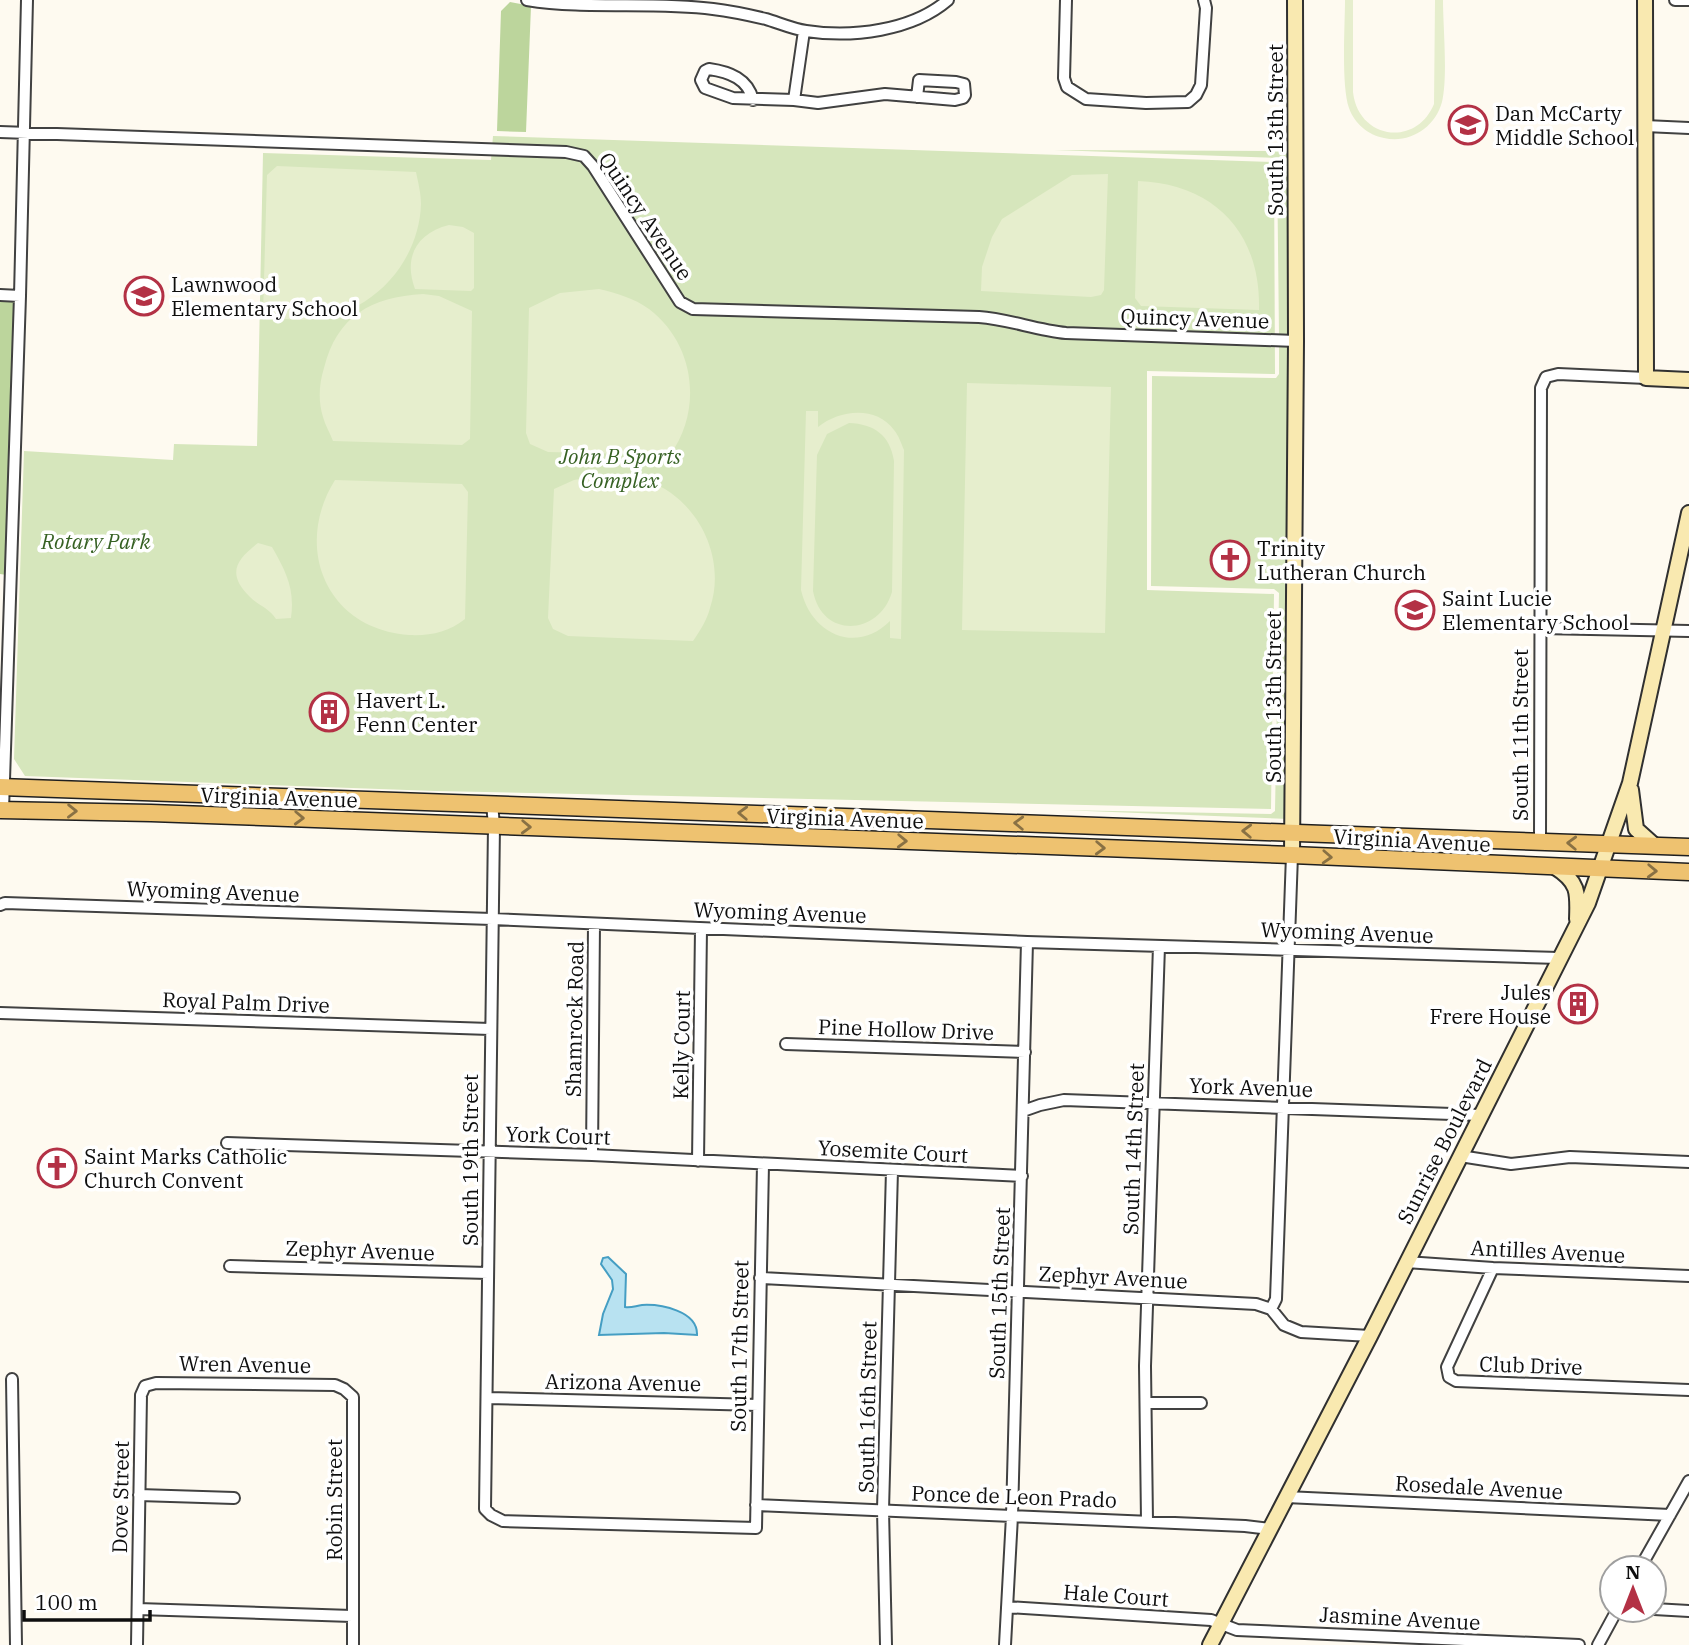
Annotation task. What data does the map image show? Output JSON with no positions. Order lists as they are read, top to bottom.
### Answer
{
  "streets": {
    "main road": ["Virginia Avenue"],
    "street": [
      "South 13th Street",
      "Quincy Avenue",
      "South 11th Street",
      "Wyoming Avenue",
      "Royal Palm Drive",
      "Shamrock Road",
      "Pine Hollow Drive",
      "Kelly Court",
      "York Avenue",
      "York Court",
      "Sunrise Boulevard",
      "South 14th Street",
      "Yosemite Court",
      "South 19th Street",
      "Zephyr Avenue",
      "Antilles Avenue",
      "South 15th Street",
      "South 17th Street",
      "Wren Avenue",
      "Club Drive",
      "Arizona Avenue",
      "South 16th Street",
      "Rosedale Avenue",
      "Ponce de Leon Prado",
      "Dove Street",
      "Robin Street",
      "Hale Court",
      "Jasmine Avenue"
    ]
  },
  "crossings": [
    ["South 13th Street", "Quincy Avenue"],
    ["South 13th Street", "Virginia Avenue"],
    ["South 13th Street", "Wyoming Avenue"],
    ["South 13th Street", "York Avenue"],
    ["South 13th Street", "Zephyr Avenue"],
    ["South 11th Street", "Virginia Avenue"],
    ["Virginia Avenue", "Sunrise Boulevard"],
    ["Virginia Avenue", "South 19th Street"],
    ["Wyoming Avenue", "Shamrock Road"],
    ["Wyoming Avenue", "Kelly Court"],
    ["Wyoming Avenue", "Sunrise Boulevard"],
    ["Wyoming Avenue", "South 14th Street"],
    ["Wyoming Avenue", "South 19th Street"],
    ["Wyoming Avenue", "South 15th Street"],
    ["Royal Palm Drive", "South 19th Street"],
    ["Shamrock Road", "York Court"],
    ["Pine Hollow Drive", "South 15th Street"],
    ["Kelly Court", "York Court"],
    ["York Avenue", "Sunrise Boulevard"],
    ["York Avenue", "South 14th Street"],
    ["York Avenue", "South 15th Street"],
    ["York Court", "Yosemite Court"],
    ["York Court", "South 19th Street"],
    ["York Court", "South 17th Street"],
    ["Sunrise Boulevard", "Zephyr Avenue"],
    ["Sunrise Boulevard", "Antilles Avenue"],
    ["Sunrise Boulevard", "Rosedale Avenue"],
    ["Sunrise Boulevard", "Ponce de Leon Prado"],
    ["Sunrise Boulevard", "Hale Court"],
    ["Sunrise Boulevard", "Jasmine Avenue"],
    ["South 14th Street", "Zephyr Avenue"],
    ["South 14th Street", "Ponce de Leon Prado"],
    ["Yosemite Court", "South 15th Street"],
    ["Yosemite Court", "South 17th Street"],
    ["Yosemite Court", "South 16th Street"],
    ["South 19th Street", "Zephyr Avenue"],
    ["South 19th Street", "South 17th Street"],
    ["South 19th Street", "Arizona Avenue"],
    ["Zephyr Avenue", "South 15th Street"],
    ["Zephyr Avenue", "South 17th Street"],
    ["Zephyr Avenue", "South 16th Street"],
    ["Antilles Avenue", "Club Drive"],
    ["South 15th Street", "Ponce de Leon Prado"],
    ["South 15th Street", "Hale Court"],
    ["South 17th Street", "Arizona Avenue"],
    ["South 17th Street", "Ponce de Leon Prado"],
    ["Wren Avenue", "Dove Street"],
    ["Wren Avenue", "Robin Street"],
    ["South 16th Street", "Ponce de Leon Prado"],
    ["Hale Court", "Jasmine Avenue"]
  ],
  "parks": ["John B Sports Complex", "Rotary Park"],
  "places": {
    "school or university": ["Dan McCarty Middle School", "Lawnwood Elementary School", "Saint Lucie Elementary School"],
    "church": ["Trinity Lutheran Church", "Saint Marks Catholic Church Convent"],
    "building": ["Havert L. Fenn Center", "Jules Frere House"]
  },
  "scale_bar": "100 m",
  "north": "top"
}
